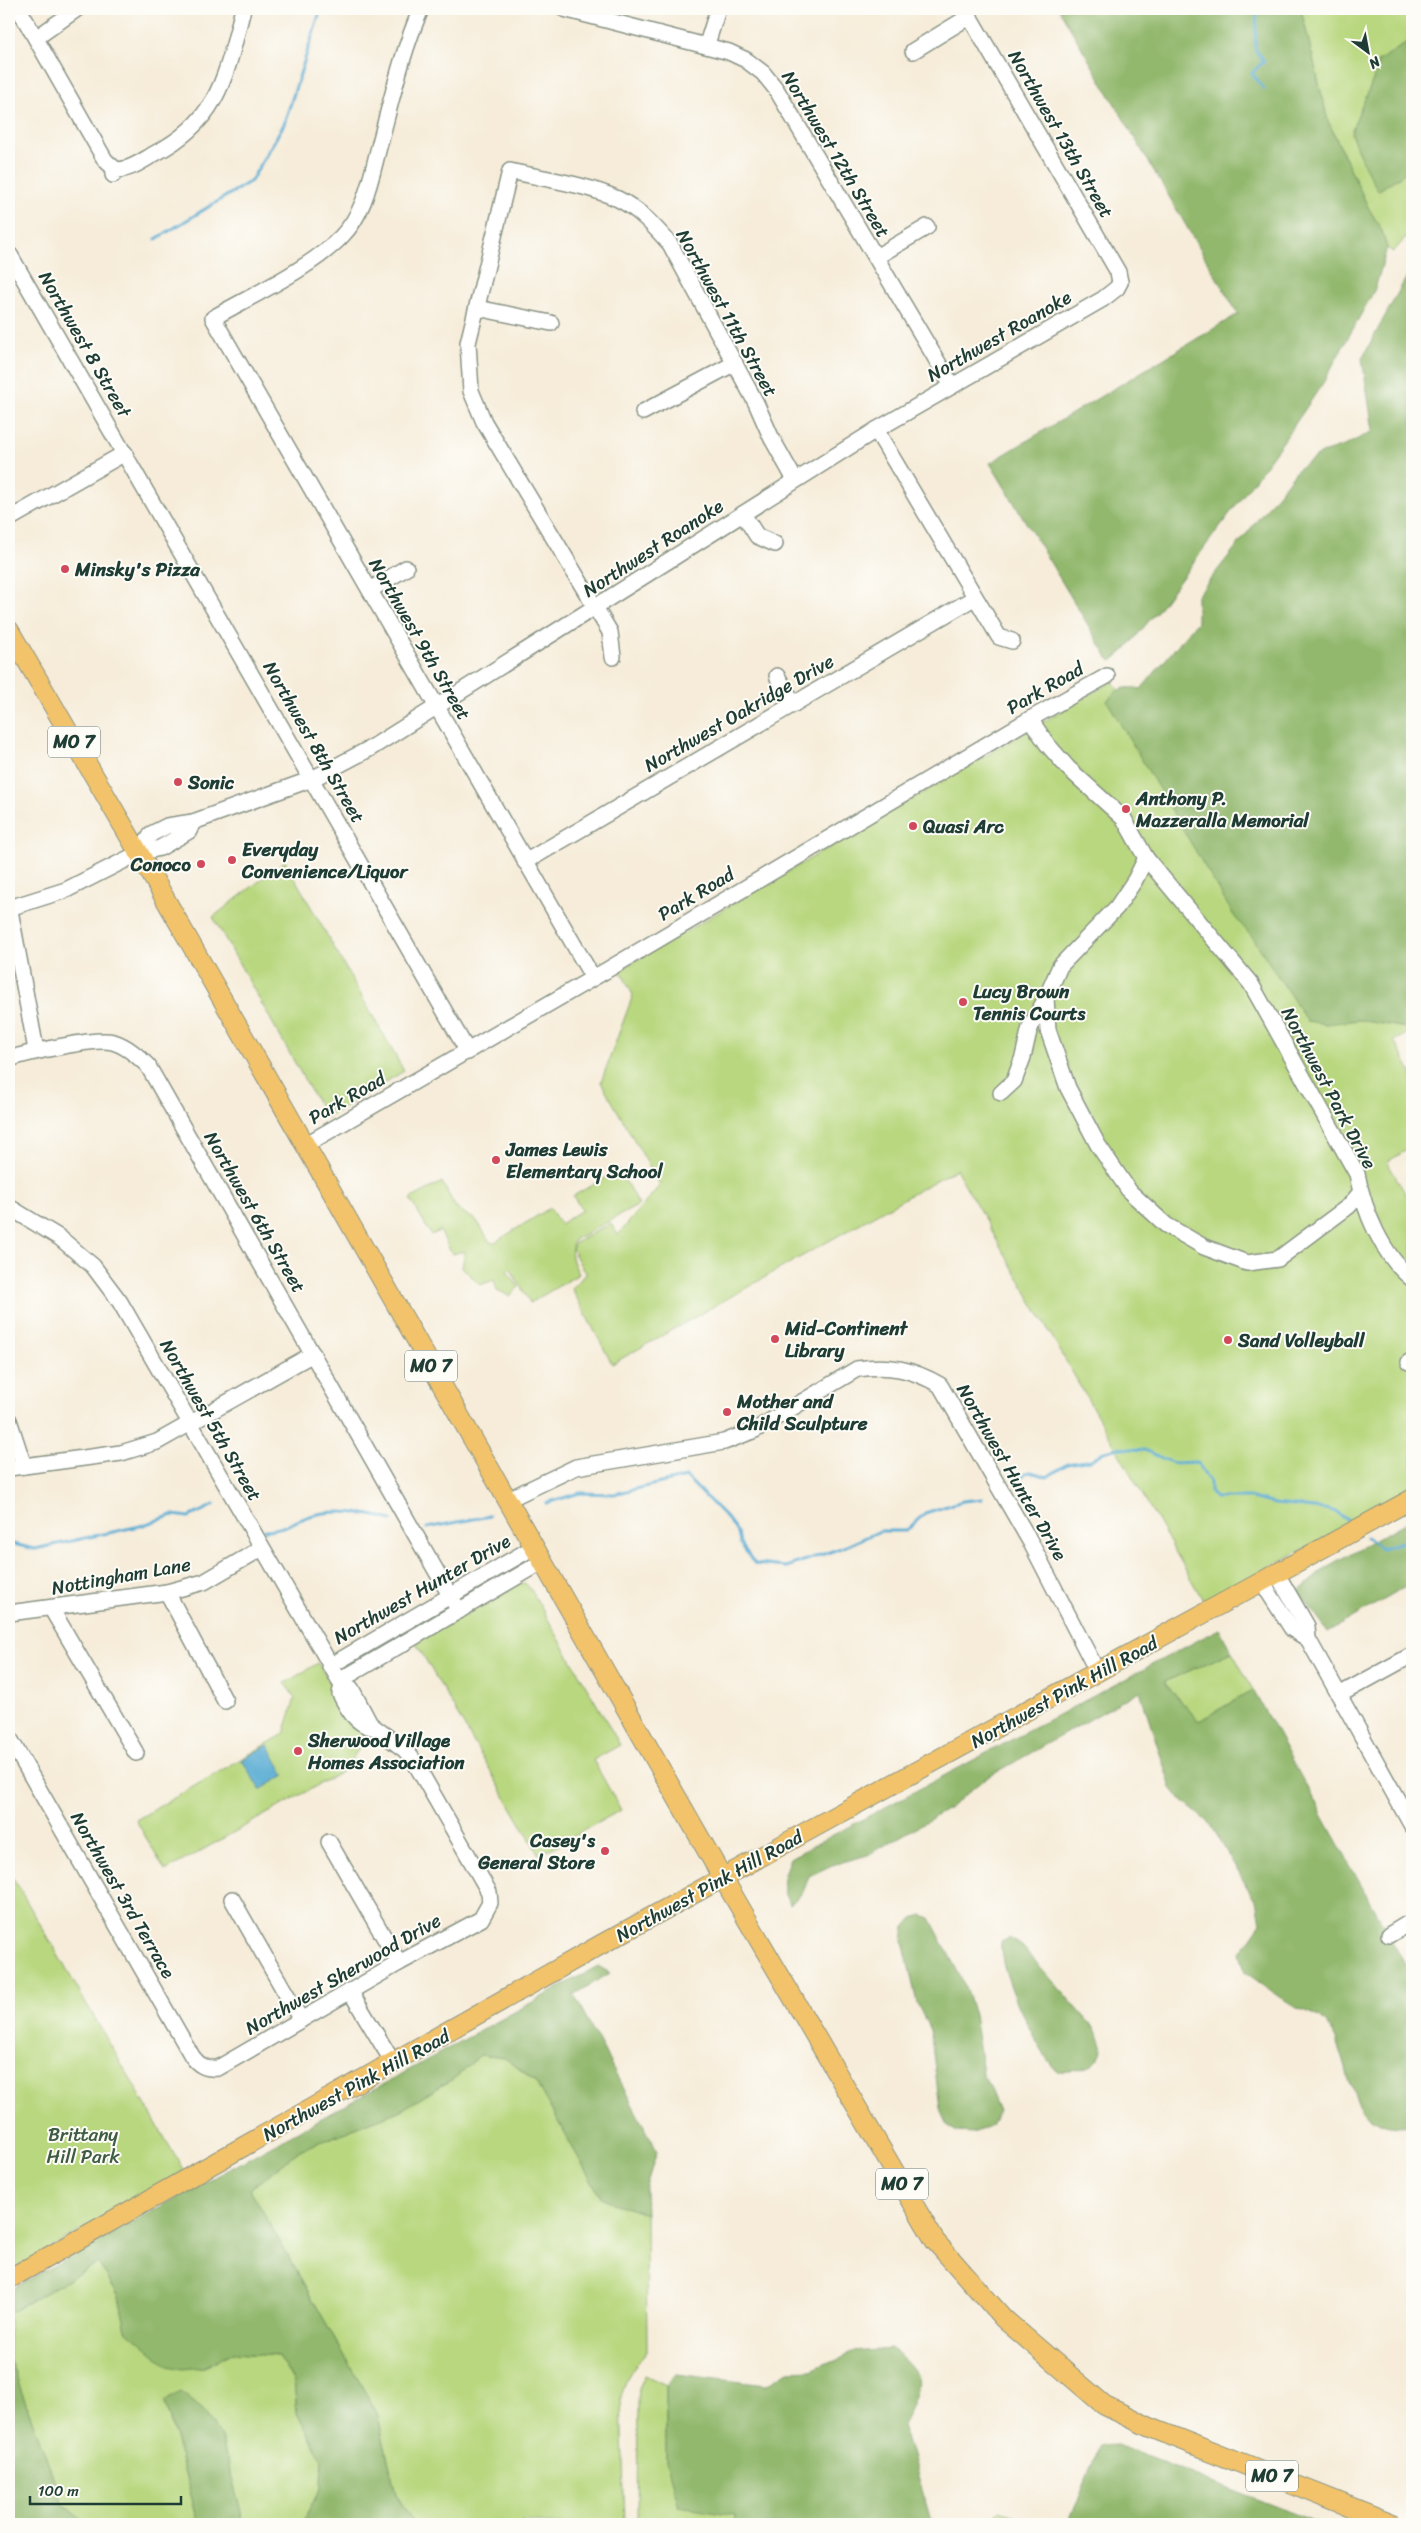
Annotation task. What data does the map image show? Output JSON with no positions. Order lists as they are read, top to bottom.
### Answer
{
  "streets": {
    "main road": ["MO 7", "Northwest Pink Hill Road"],
    "street": [
      "Northwest 13th Street",
      "Northwest 12th Street",
      "Northwest 11th Street",
      "Northwest Roanoke",
      "Northwest 8 Street",
      "Northwest 9th Street",
      "Park Road",
      "Northwest Oakridge Drive",
      "Northwest 8th Street",
      "Northwest Park Drive",
      "Northwest 6th Street",
      "Northwest 5th Street",
      "Northwest Hunter Drive",
      "Nottingham Lane",
      "Northwest 3rd Terrace",
      "Northwest Sherwood Drive"
    ]
  },
  "crossings": [
    ["Northwest 13th Street", "Northwest Roanoke"],
    ["Northwest 12th Street", "Northwest Roanoke"],
    ["Northwest 11th Street", "Northwest Roanoke"],
    ["Northwest Roanoke", "Northwest 9th Street"],
    ["Northwest Roanoke", "MO 7"],
    ["Northwest Roanoke", "Northwest 8th Street"],
    ["Northwest 8 Street", "Northwest 8th Street"],
    ["Northwest 9th Street", "Park Road"],
    ["Northwest 9th Street", "Northwest Oakridge Drive"],
    ["Park Road", "MO 7"],
    ["Park Road", "Northwest 8th Street"],
    ["Park Road", "Northwest Park Drive"],
    ["MO 7", "Northwest Hunter Drive"],
    ["MO 7", "Northwest Pink Hill Road"],
    ["Northwest 6th Street", "Northwest Hunter Drive"],
    ["Northwest 5th Street", "Northwest Hunter Drive"],
    ["Northwest 5th Street", "Nottingham Lane"],
    ["Northwest 5th Street", "Northwest Sherwood Drive"],
    ["Northwest Hunter Drive", "Northwest Pink Hill Road"],
    ["Northwest 3rd Terrace", "Northwest Sherwood Drive"]
  ],
  "parks": ["Brittany Hill Park"],
  "places": [
    "Minsky's Pizza",
    "Sonic",
    "Anthony P. Mazzeralla Memorial",
    "Quasi Arc",
    "Everyday Convenience/Liquor",
    "Conoco",
    "Lucy Brown Tennis Courts",
    "James Lewis Elementary School",
    "Mid-Continent Library",
    "Sand Volleyball",
    "Mother and Child Sculpture",
    "Sherwood Village Homes Association",
    "Casey's General Store"
  ],
  "scale_bar": "100 m",
  "north": "bottom right"
}
